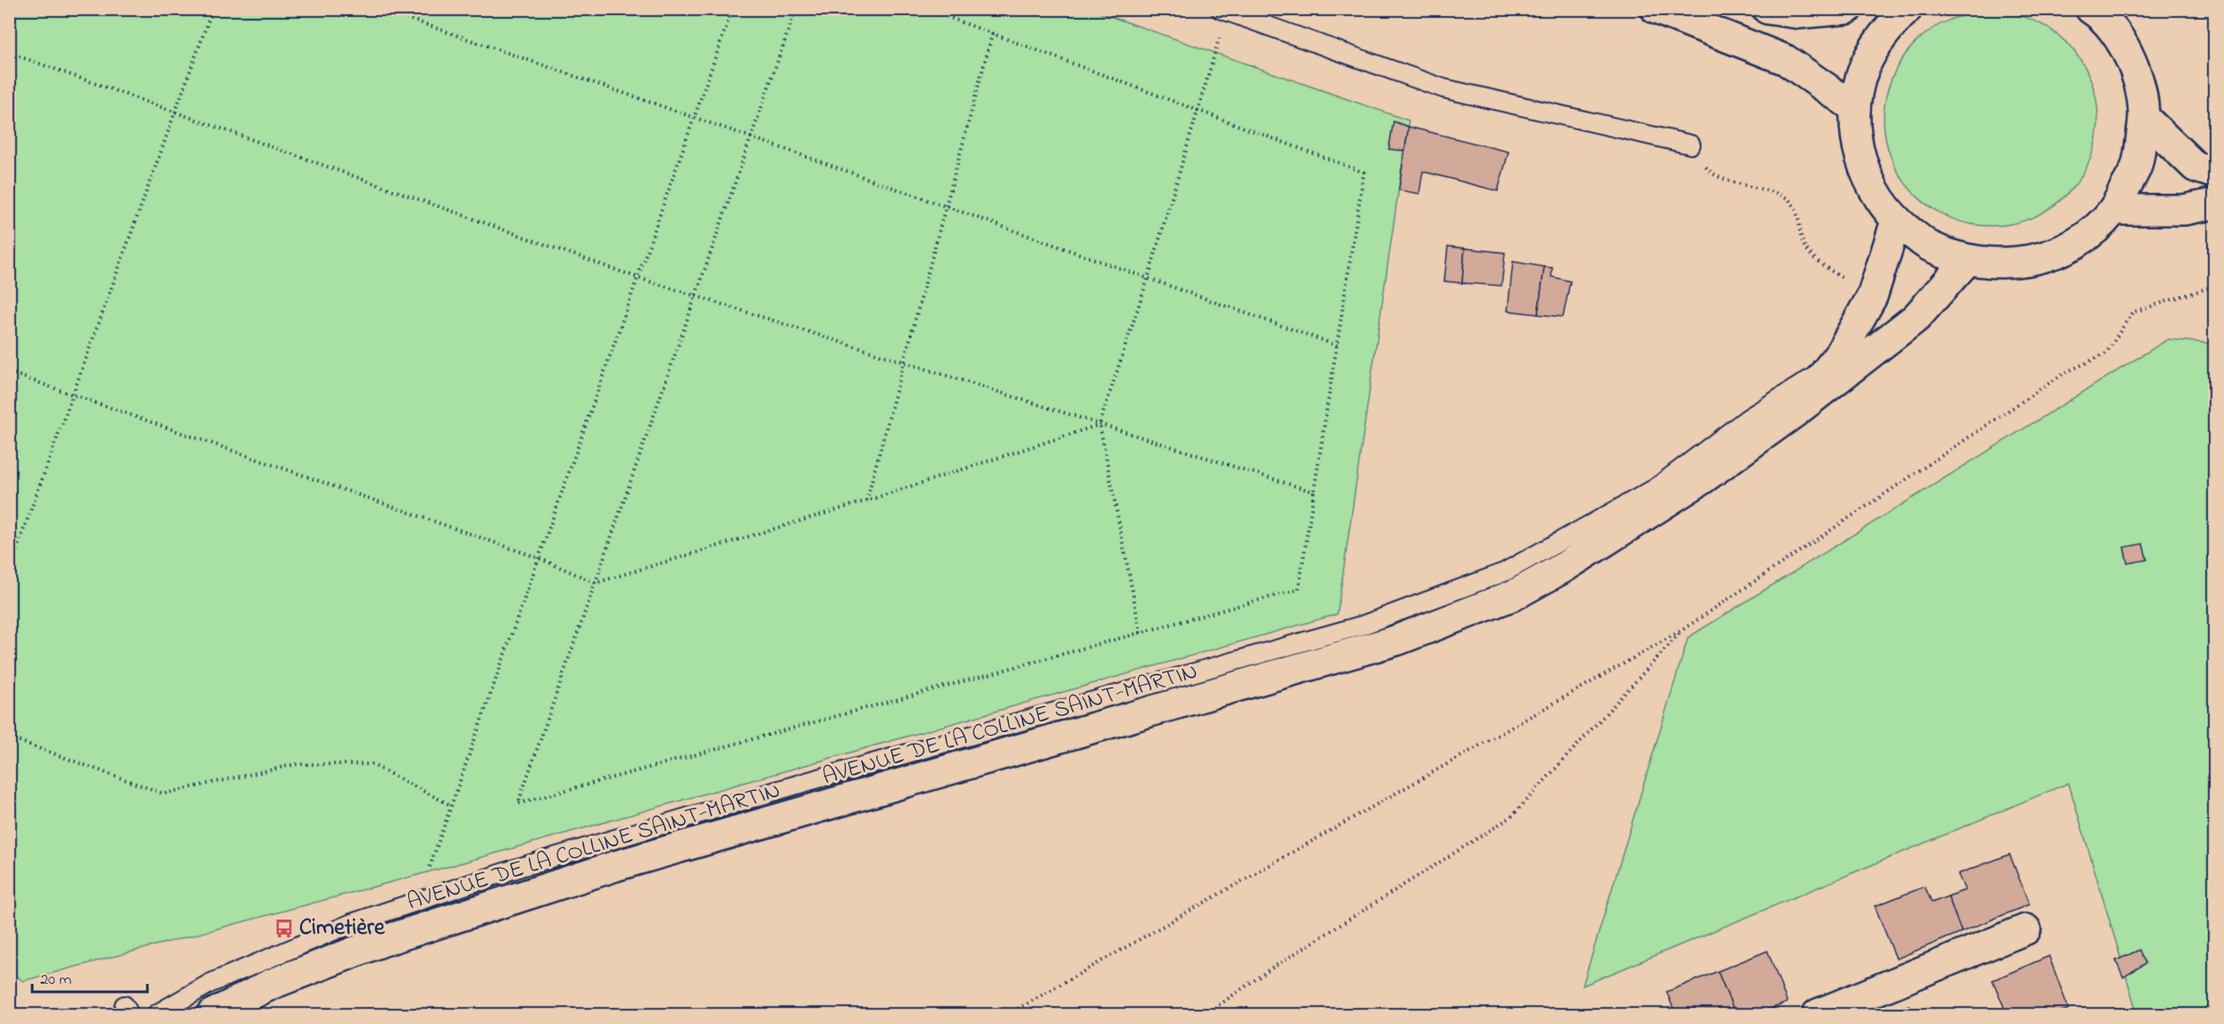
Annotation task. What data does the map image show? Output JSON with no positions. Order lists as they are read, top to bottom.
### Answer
{
  "streets": {
    "street": ["AVENUE DE LA COLLINE SAINT-MARTIN"]
  },
  "places": {
    "bus stop": ["Cimetière"]
  },
  "scale_bar": "20 m"
}
